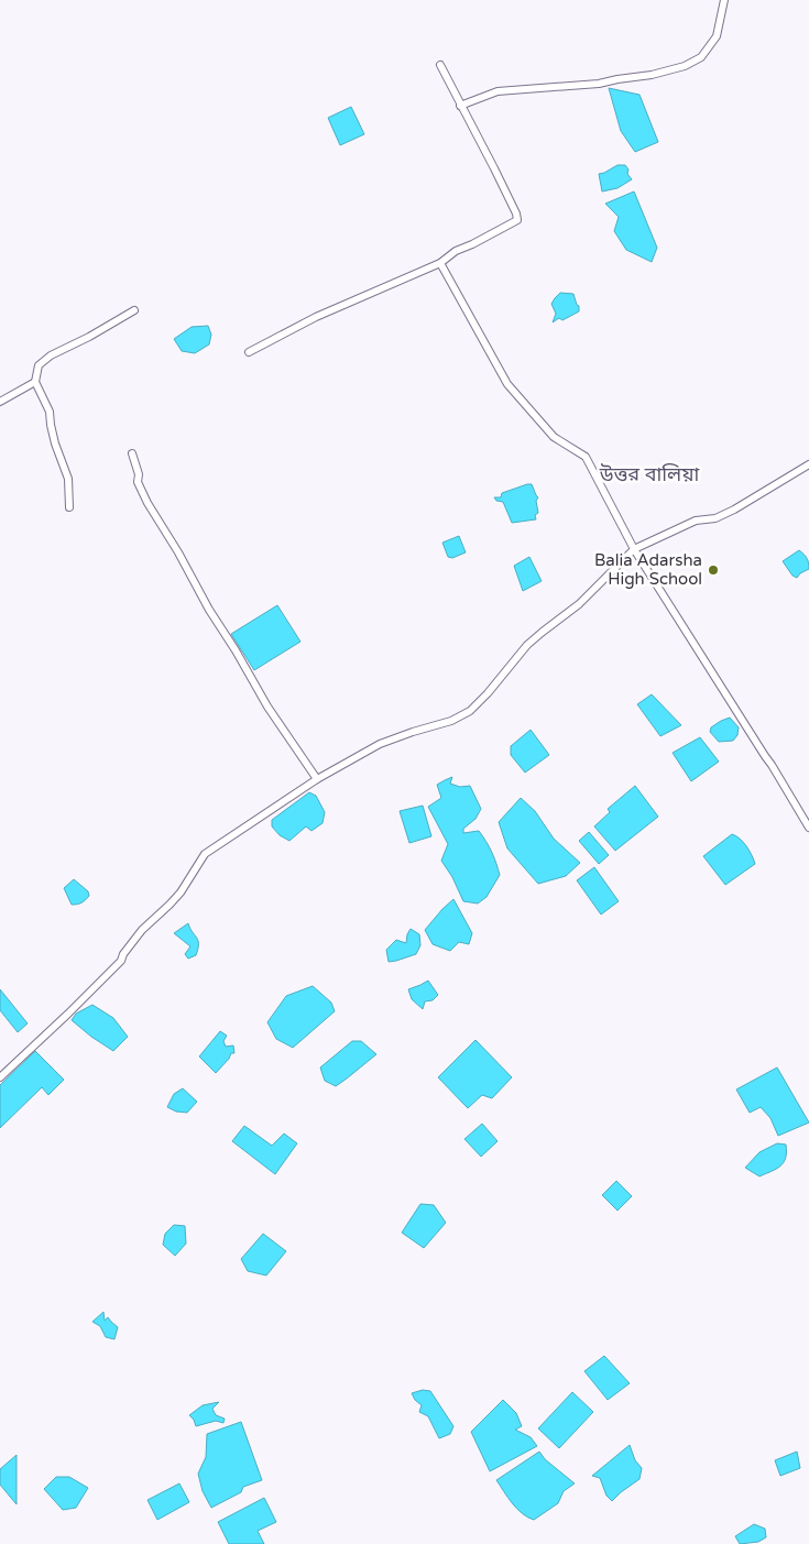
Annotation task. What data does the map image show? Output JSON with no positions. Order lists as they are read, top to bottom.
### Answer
{
  "districts": ["উত্তর বালিয়া"],
  "places": ["Balia Adarsha High School"]
}
